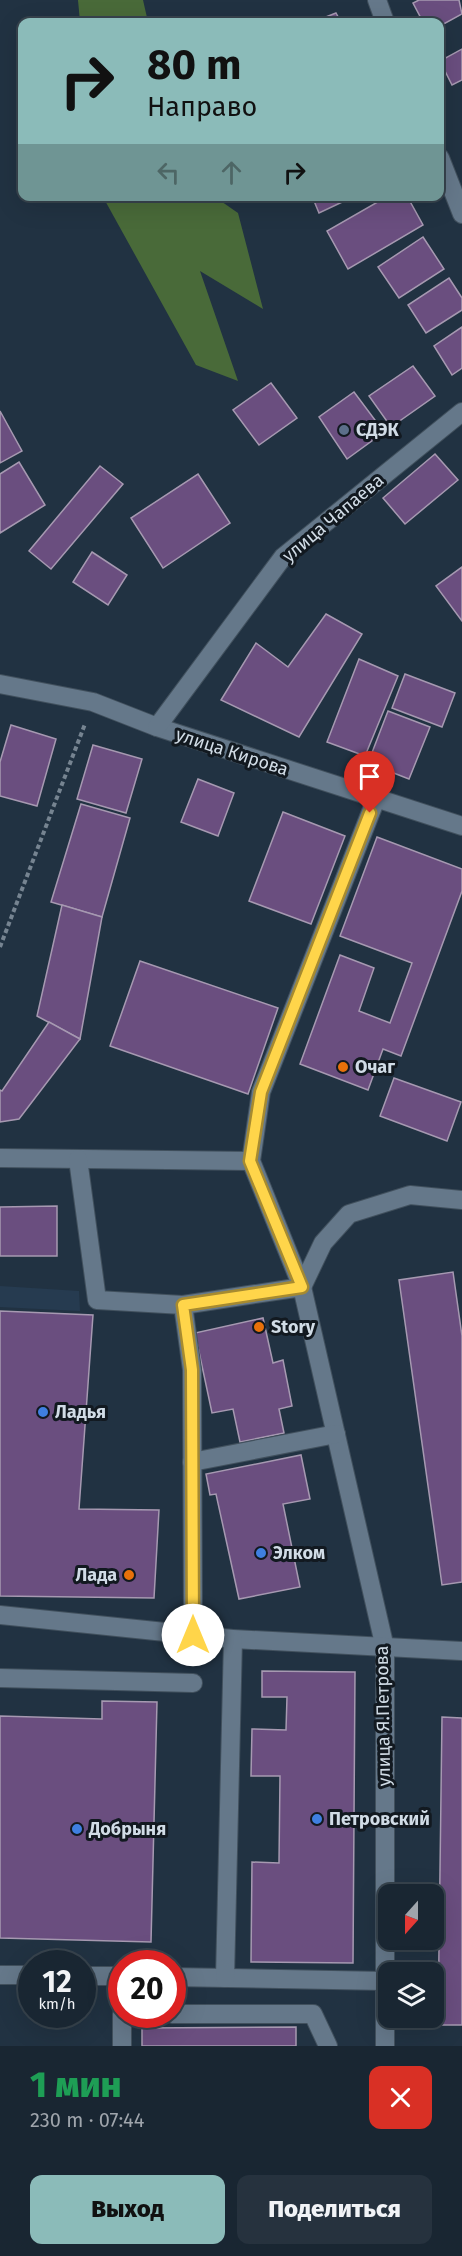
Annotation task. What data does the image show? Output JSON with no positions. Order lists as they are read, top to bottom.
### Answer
{
  "streets": {
    "street": ["улица Чапаева", "улица Кирова", "улица Я.Петрова"]
  },
  "crossings": [
    ["улица Чапаева", "улица Кирова"]
  ],
  "places": [
    "СДЭК",
    "Очаг",
    "Story",
    "Ладья",
    "Элком",
    "Лада",
    "Петровский",
    "Добрыня"
  ],
  "north": "bottom",
  "page": {
    "turn": ["80 m", "Направо"],
    "speed": "12 km/h",
    "limit": "20",
    "heading": ["1 мин", "230 m · 07:44"],
    "buttons": ["Выход", "Поделиться"]
  }
}
